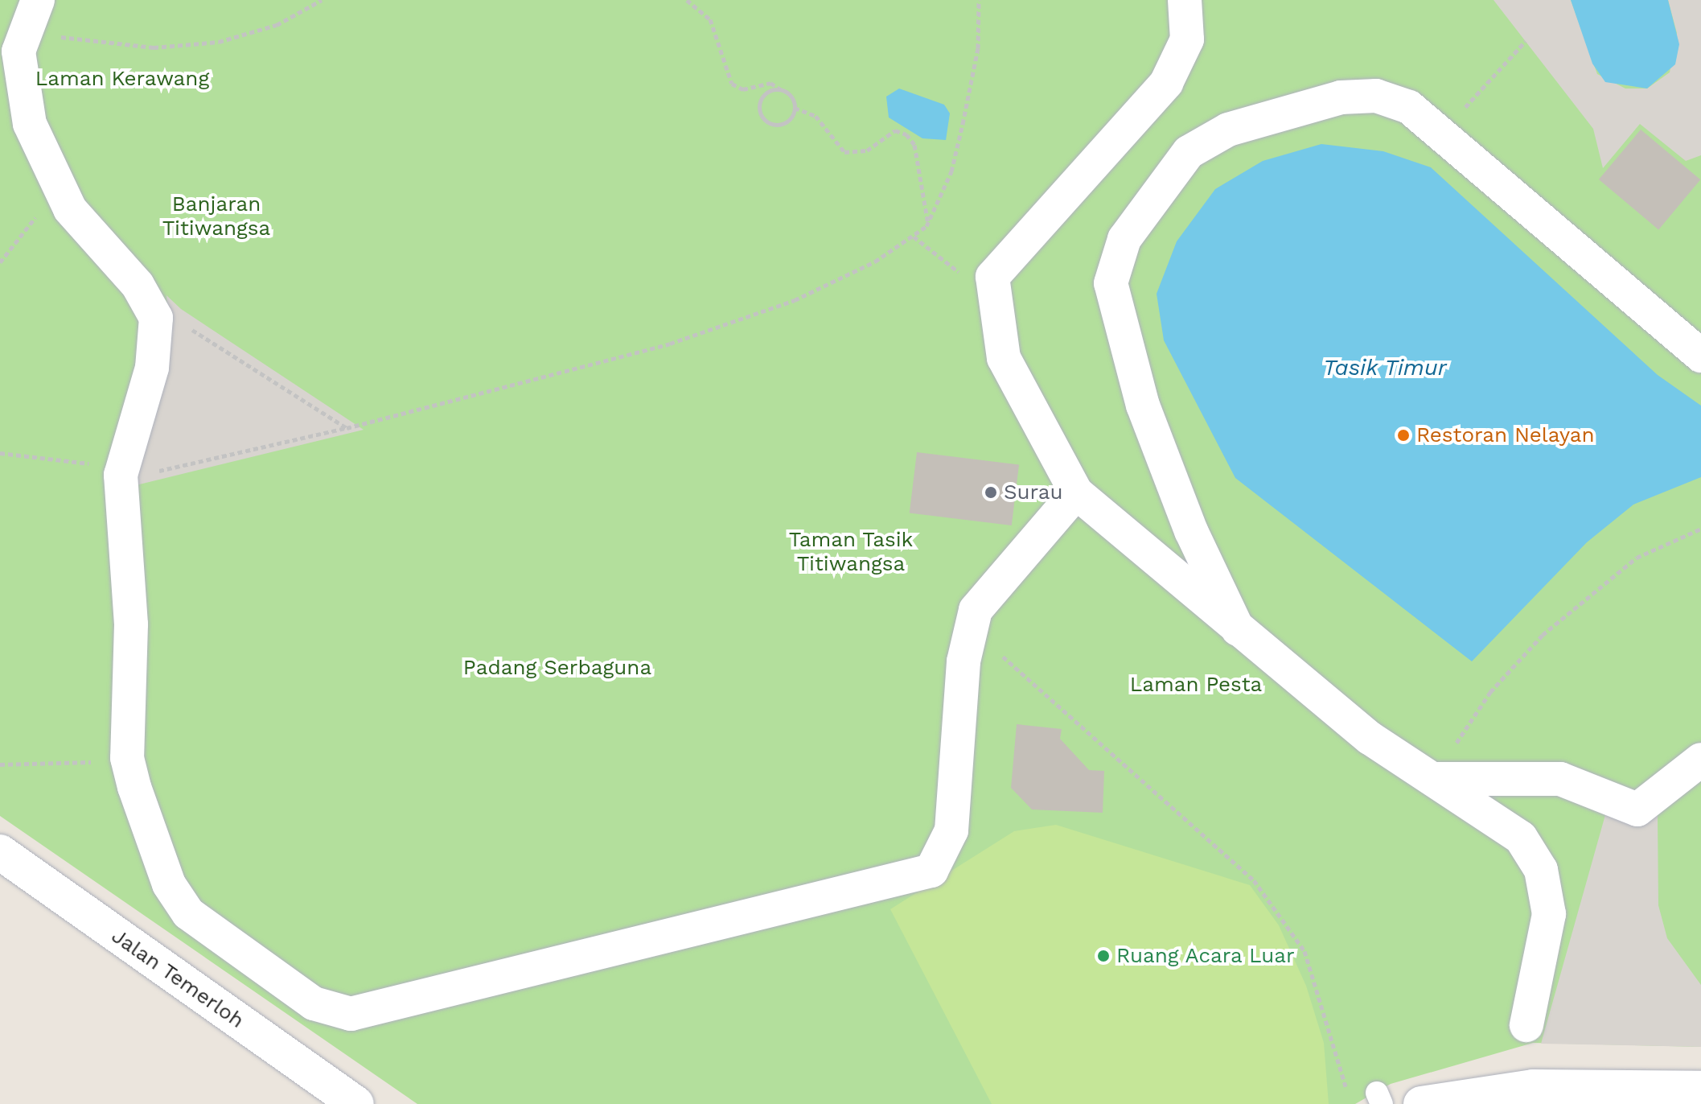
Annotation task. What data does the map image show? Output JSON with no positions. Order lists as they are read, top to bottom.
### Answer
{
  "streets": {
    "street": ["Jalan Temerloh"]
  },
  "water": ["Tasik Timur"],
  "parks": [
    "Laman Kerawang",
    "Banjaran Titiwangsa",
    "Taman Tasik Titiwangsa",
    "Padang Serbaguna",
    "Laman Pesta"
  ],
  "places": ["Restoran Nelayan", "Surau", "Ruang Acara Luar"]
}
